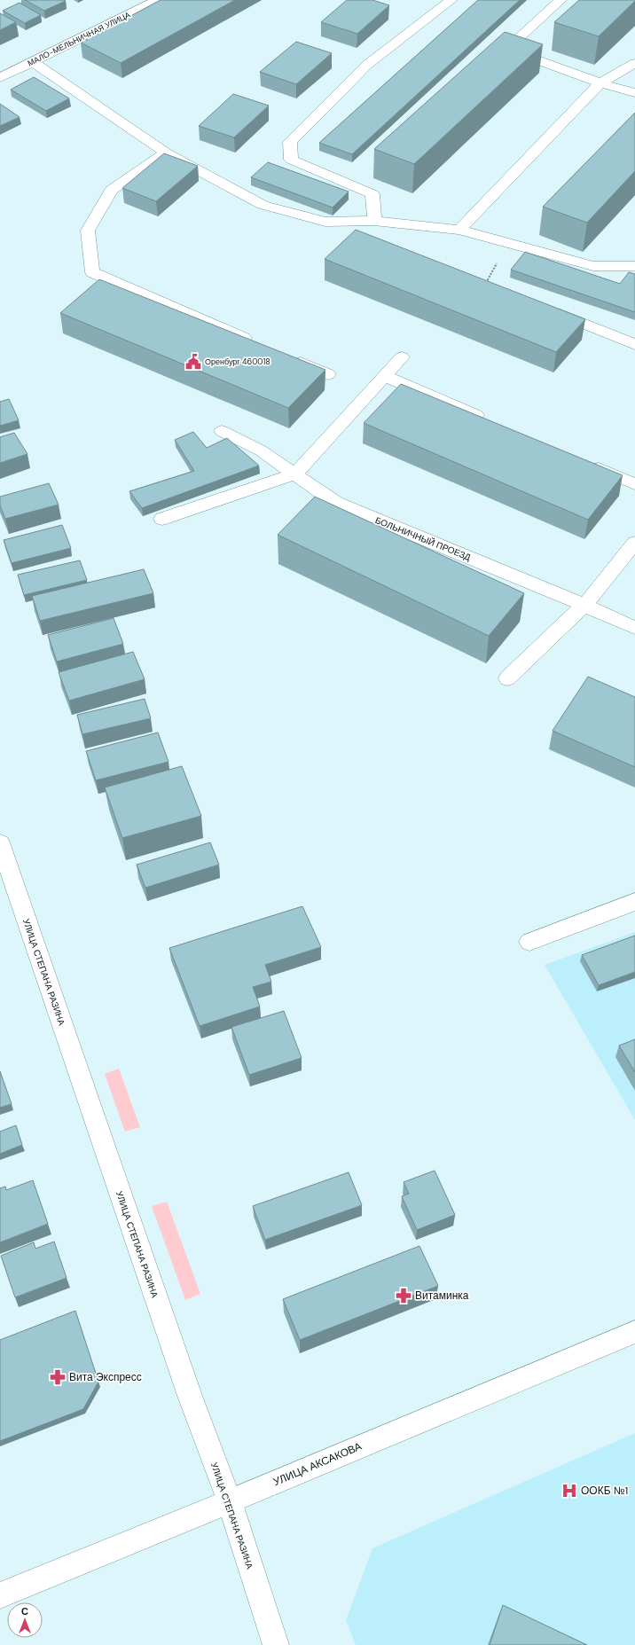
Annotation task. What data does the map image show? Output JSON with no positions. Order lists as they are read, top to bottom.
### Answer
{
  "streets": {
    "street": [
      "МАЛО-МЕЛЬНИЧНАЯ УЛИЦА",
      "БОЛЬНИЧНЫЙ ПРОЕЗД",
      "УЛИЦА СТЕПАНА РАЗИНА",
      "УЛИЦА АКСАКОВА"
    ]
  },
  "crossings": [
    ["УЛИЦА СТЕПАНА РАЗИНА", "УЛИЦА АКСАКОВА"]
  ],
  "places": {
    "public building": ["Оренбург 460018"],
    "pharmacy": ["Витаминка", "Вита Экспресс"],
    "hospital": ["ООКБ №1"]
  },
  "north": "top"
}
